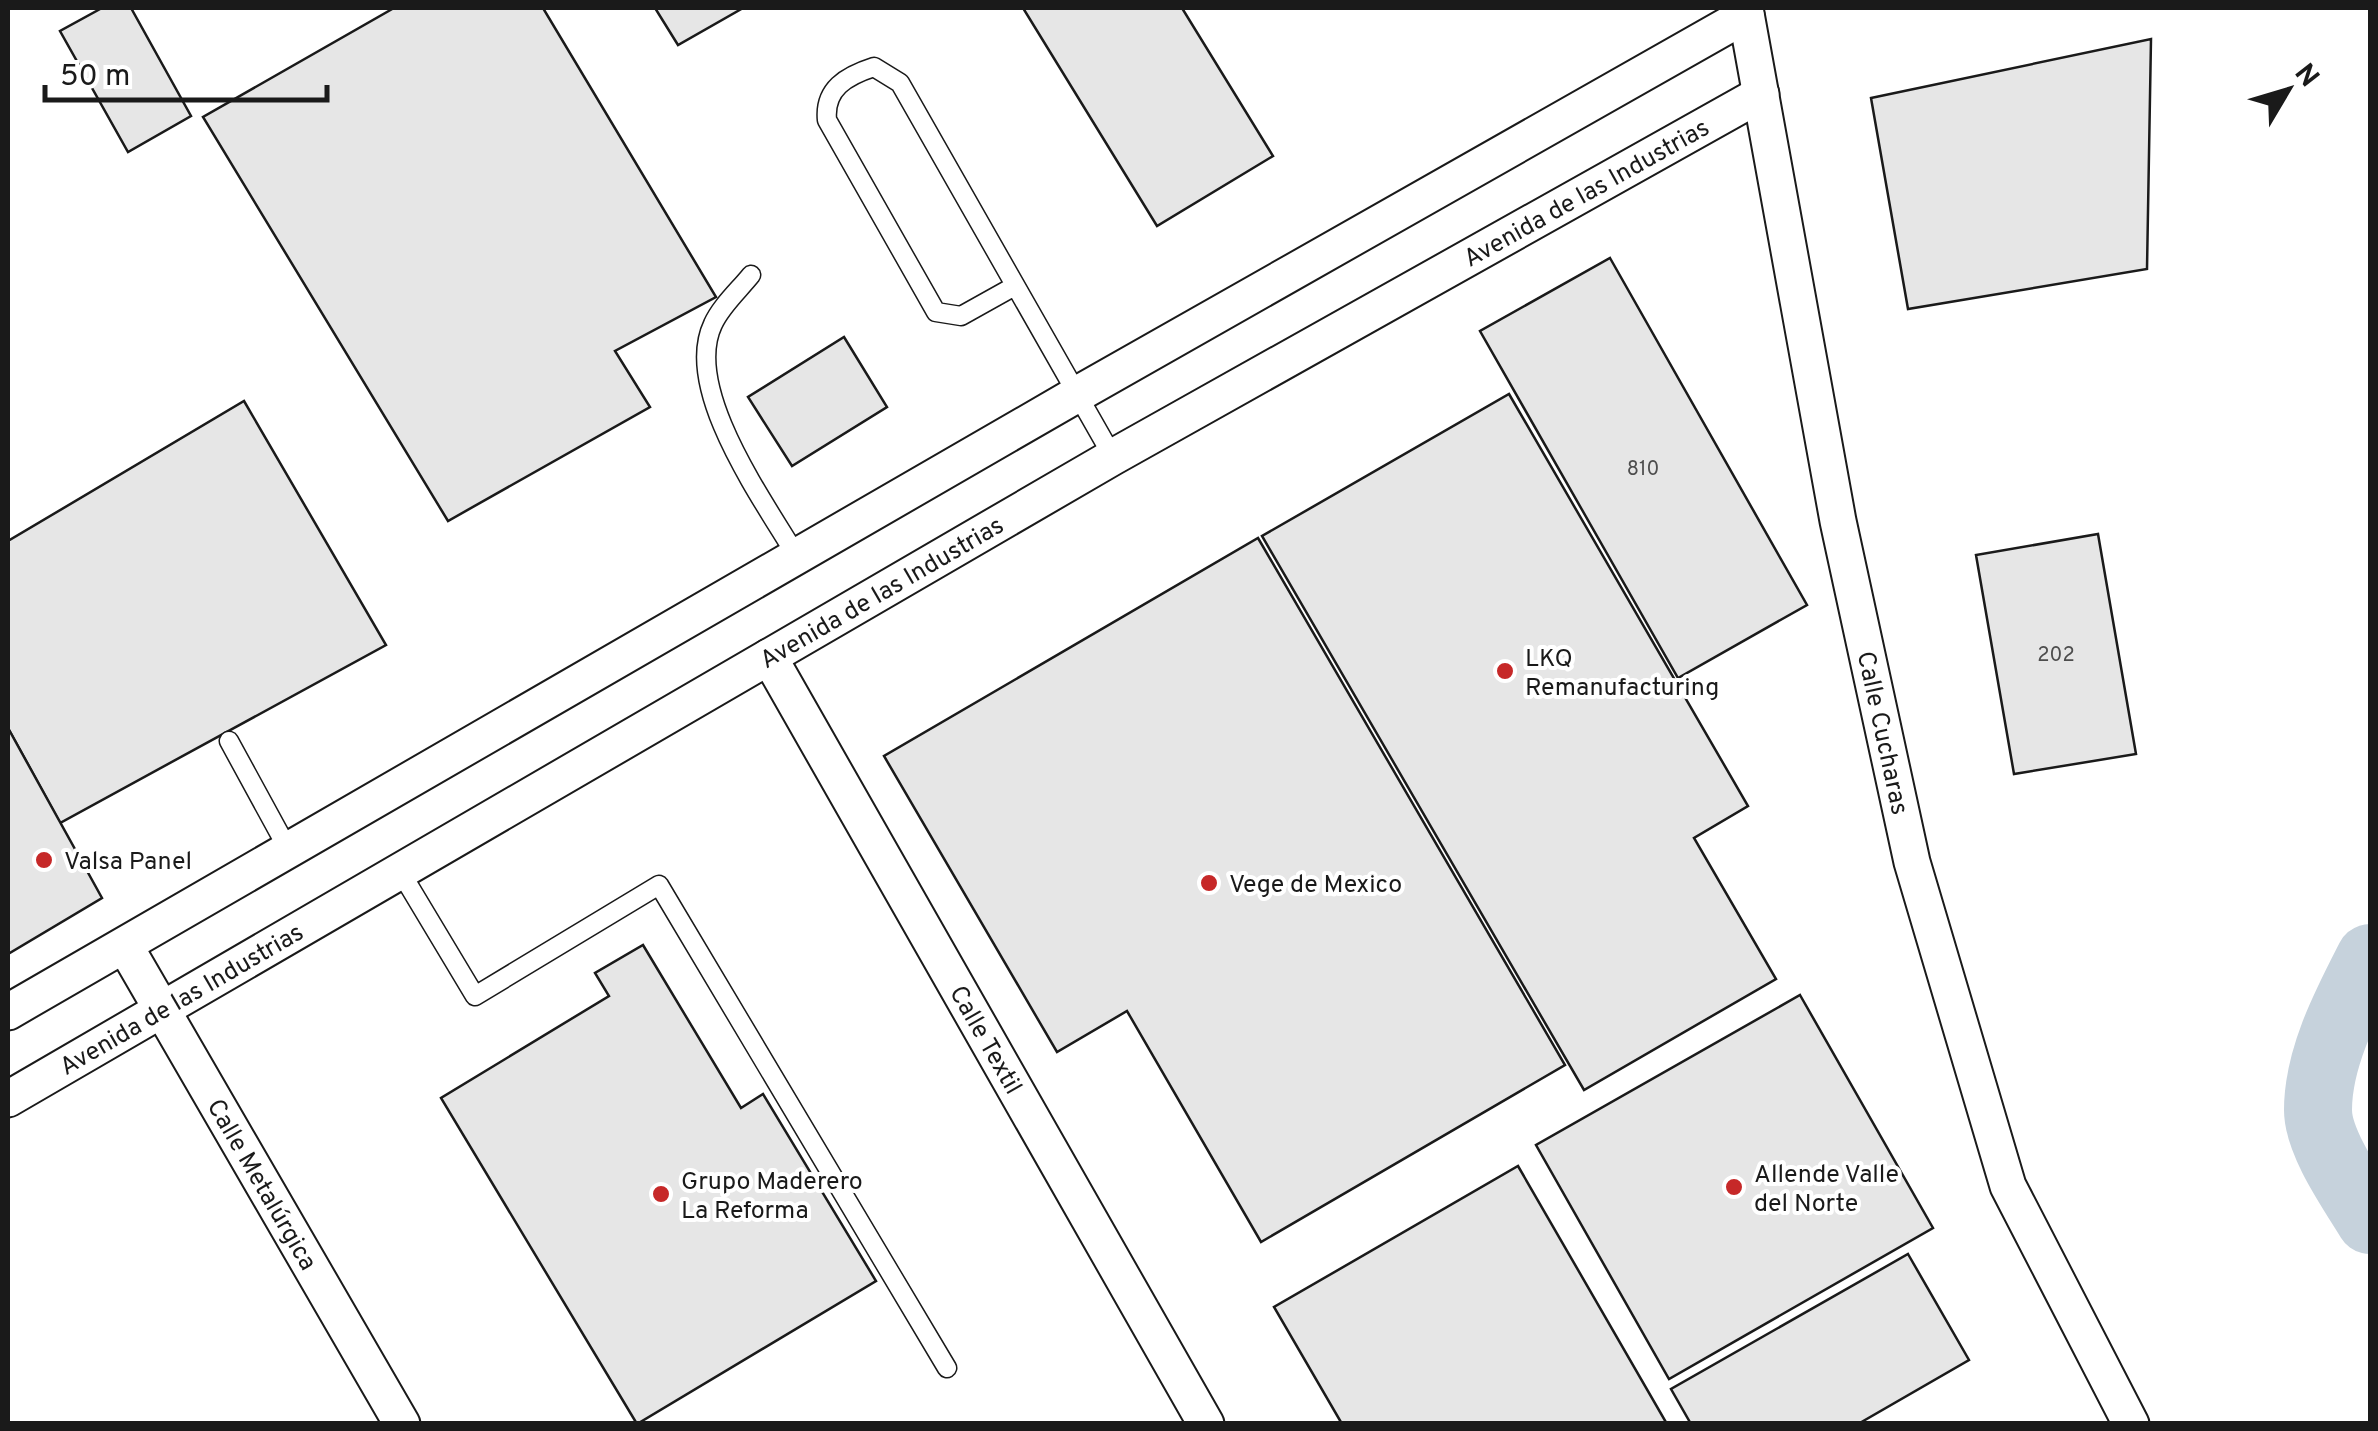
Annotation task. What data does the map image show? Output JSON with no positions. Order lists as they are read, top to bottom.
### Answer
{
  "streets": {
    "street": [
      "Avenida de las Industrias",
      "Calle Cucharas",
      "Calle Textil",
      "Calle Metalúrgica"
    ]
  },
  "crossings": [
    ["Avenida de las Industrias", "Calle Cucharas"],
    ["Avenida de las Industrias", "Calle Textil"],
    ["Avenida de las Industrias", "Calle Metalúrgica"]
  ],
  "places": [
    "LKQ Remanufacturing",
    "Valsa Panel",
    "Vege de Mexico",
    "Allende Valle del Norte",
    "Grupo Maderero La Reforma"
  ],
  "house_numbers": ["810", "202"],
  "scale_bar": "50 m",
  "north": "top right"
}
